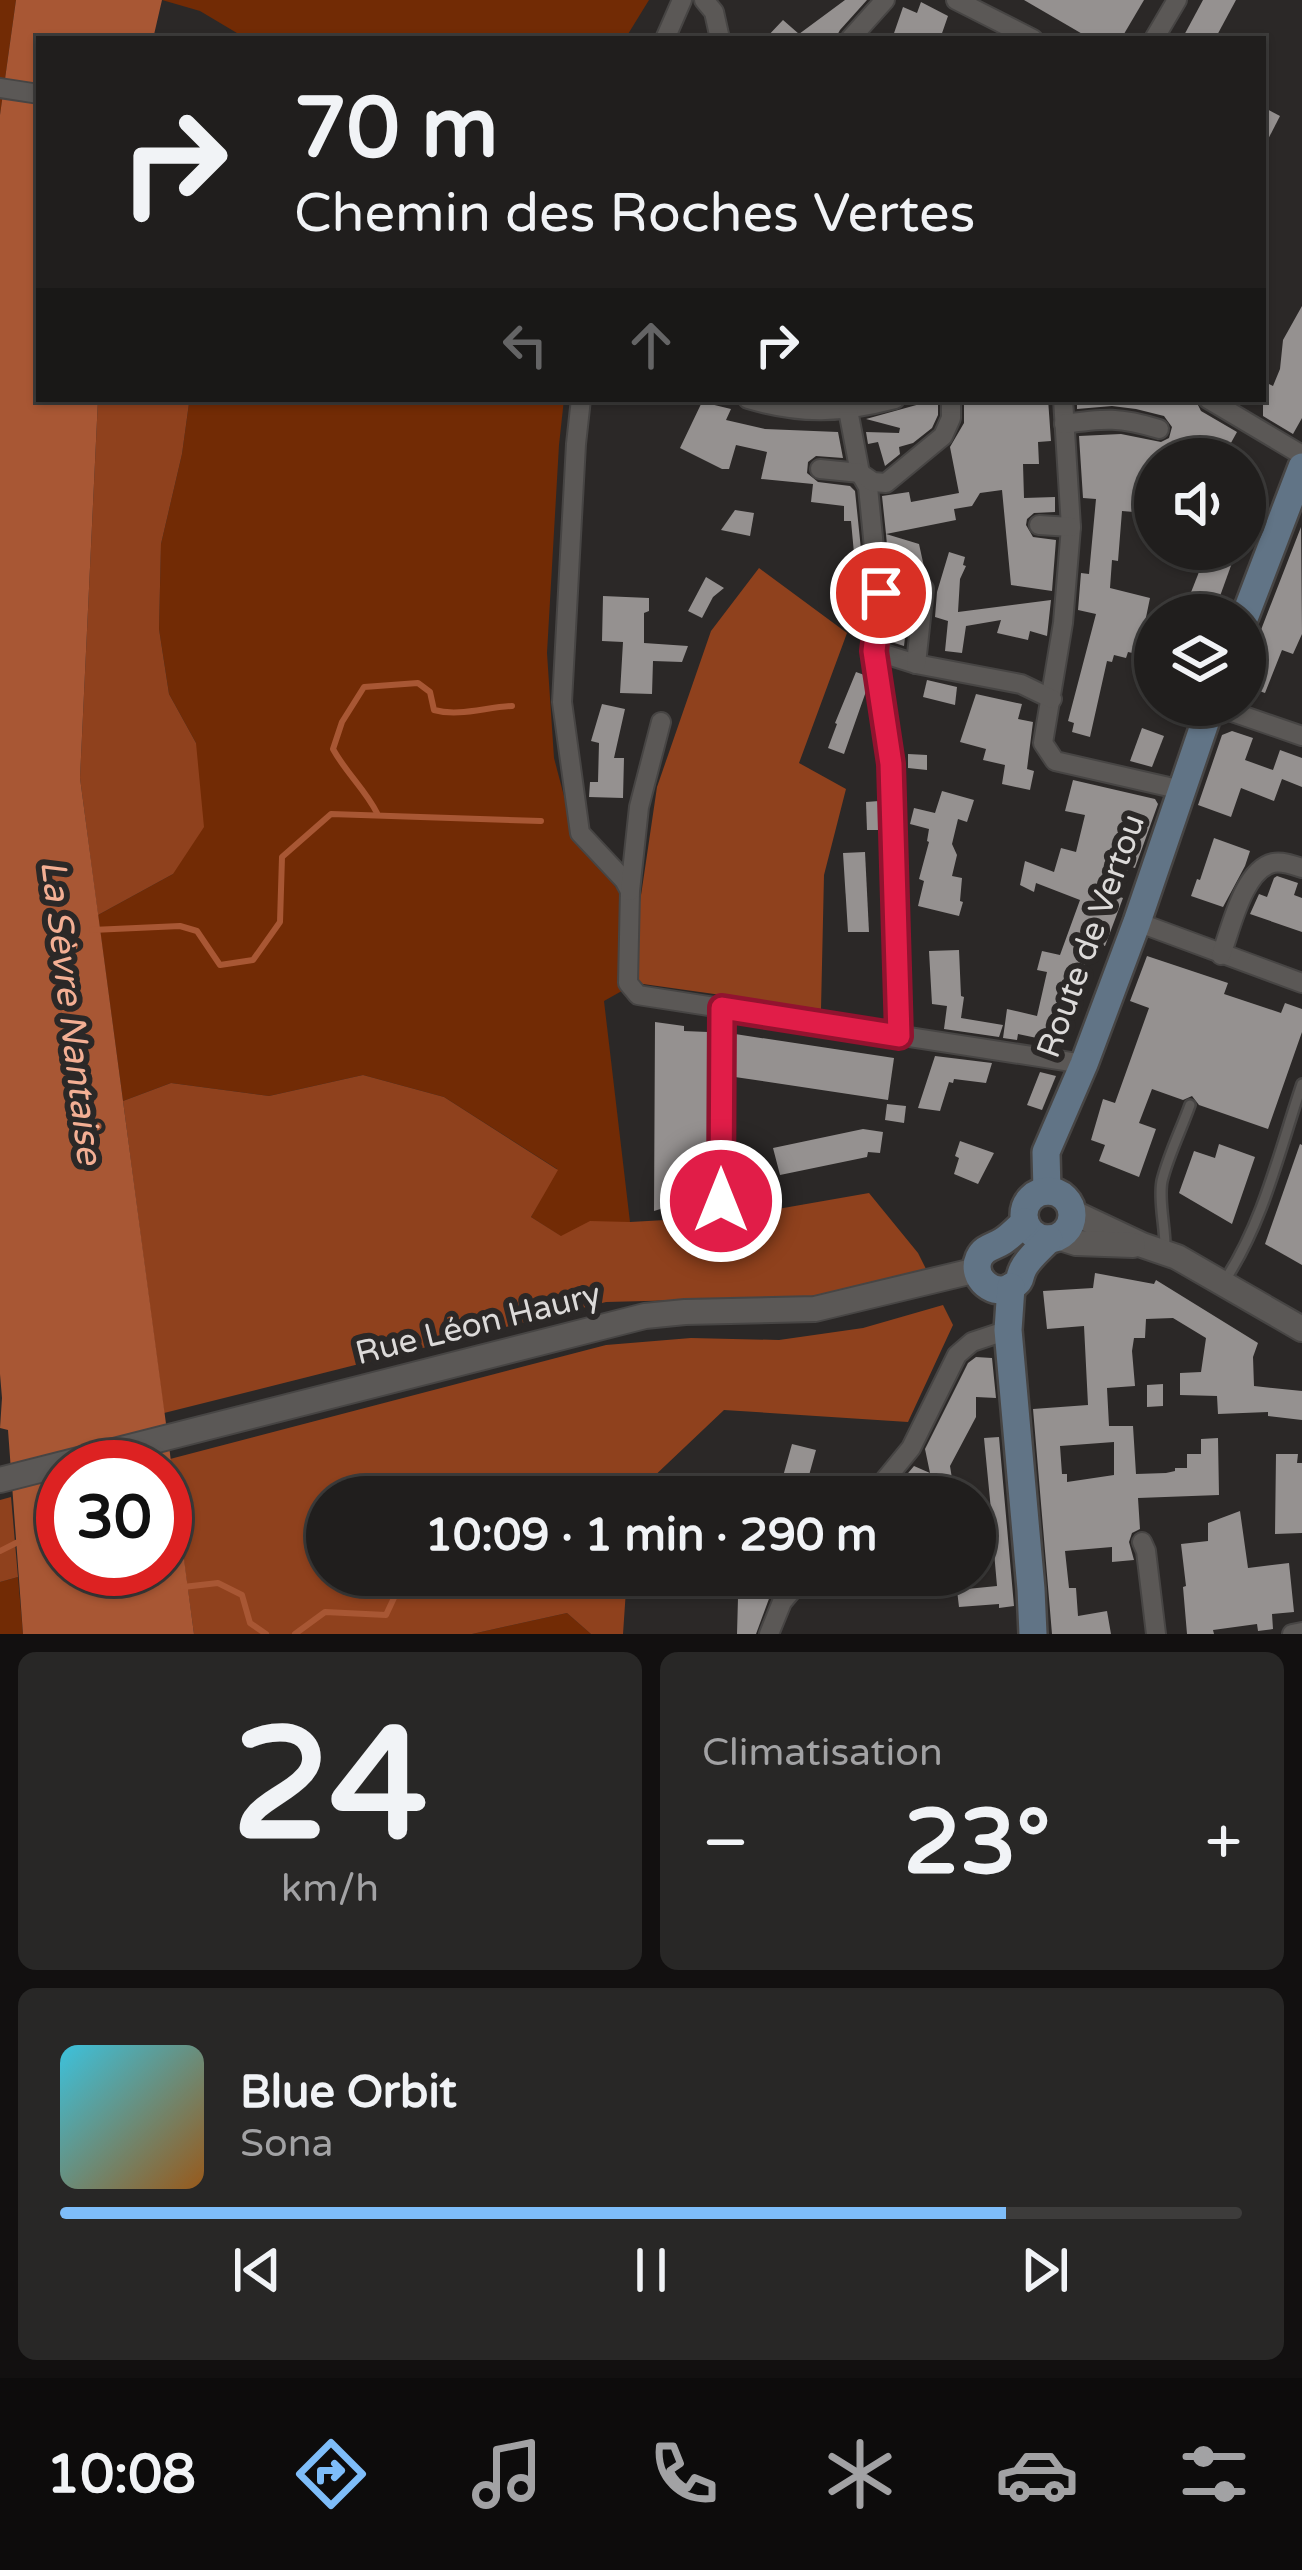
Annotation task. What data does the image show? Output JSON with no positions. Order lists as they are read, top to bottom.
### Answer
{
  "streets": {
    "main road": ["Route de Vertou"],
    "street": ["Rue Léon Haury"]
  },
  "water": ["La Sèvre Nantaise"],
  "page": {
    "turn": ["70 m", "Chemin des Roches Vertes"],
    "limit": "30",
    "trip": "10:09 · 1 min · 290 m",
    "tile": [
      ["24", "km/h"],
      "Climatisation"
    ],
    "heat": ["−", "23°", "+"],
    "song": ["Blue Orbit", "Sona"],
    "tabs": "10:08"
  }
}
